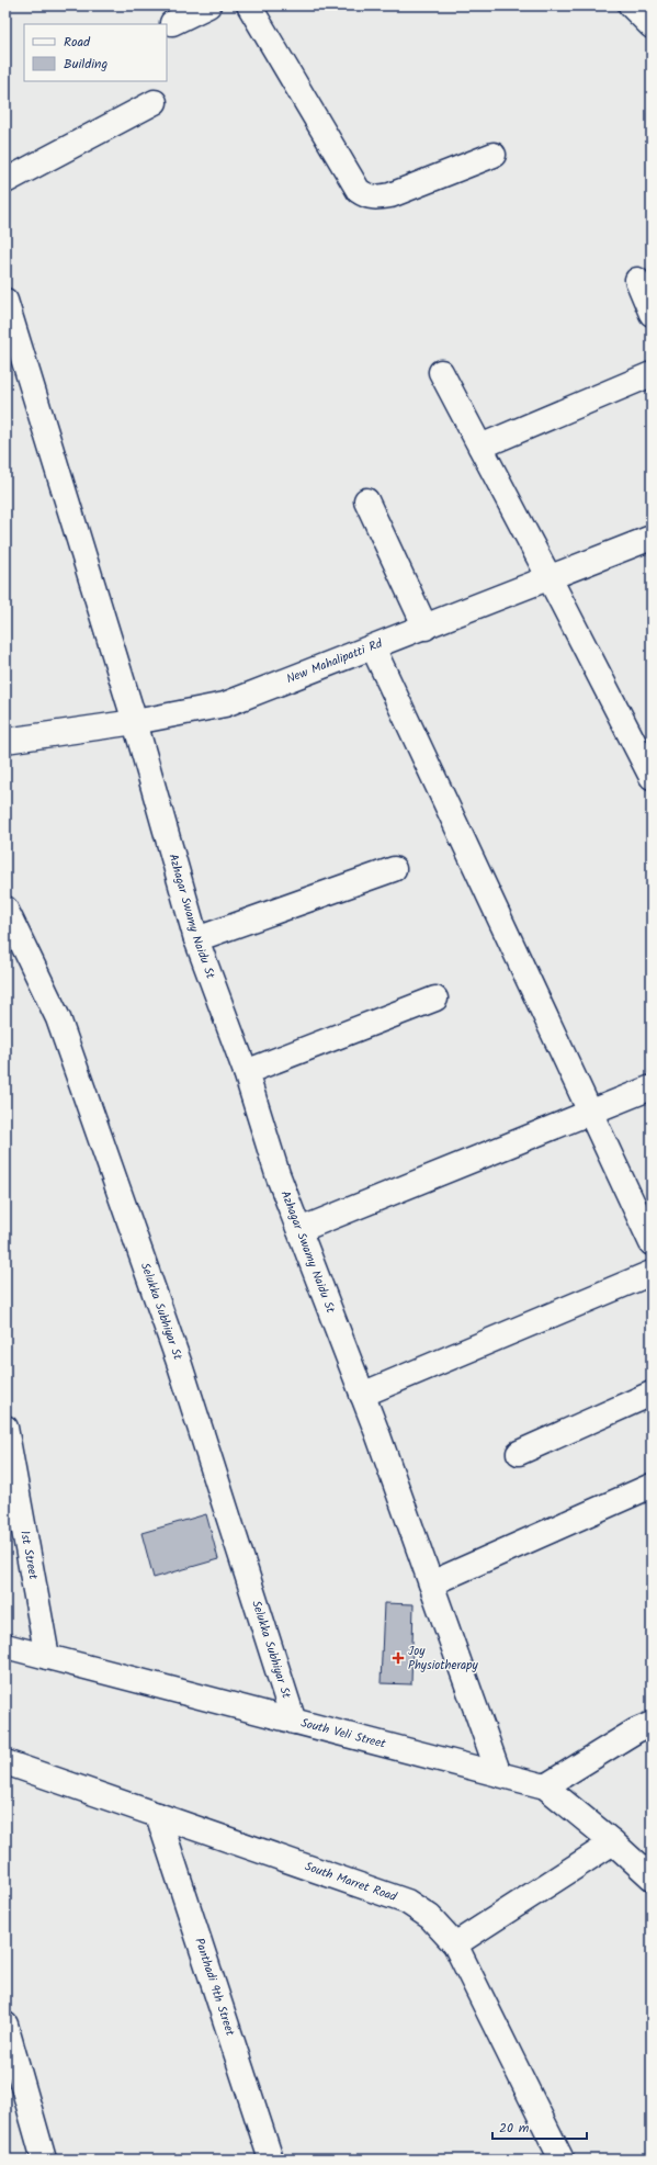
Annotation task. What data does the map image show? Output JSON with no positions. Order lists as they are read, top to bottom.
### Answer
{
  "streets": {
    "street": [
      "New Mahalipatti Rd",
      "Azhagar Swamy Naidu St",
      "Selukka Subhiyar St",
      "1st Street",
      "South Veli Street",
      "South Marret Road",
      "Panthadi 9th Street"
    ]
  },
  "crossings": [
    ["New Mahalipatti Rd", "Azhagar Swamy Naidu St"],
    ["Azhagar Swamy Naidu St", "South Veli Street"],
    ["Selukka Subhiyar St", "South Veli Street"],
    ["1st Street", "South Veli Street"],
    ["South Marret Road", "Panthadi 9th Street"]
  ],
  "places": {
    "health": ["Joy Physiotherapy"]
  },
  "legend": ["Road", "Building"],
  "scale_bar": "20 m"
}
